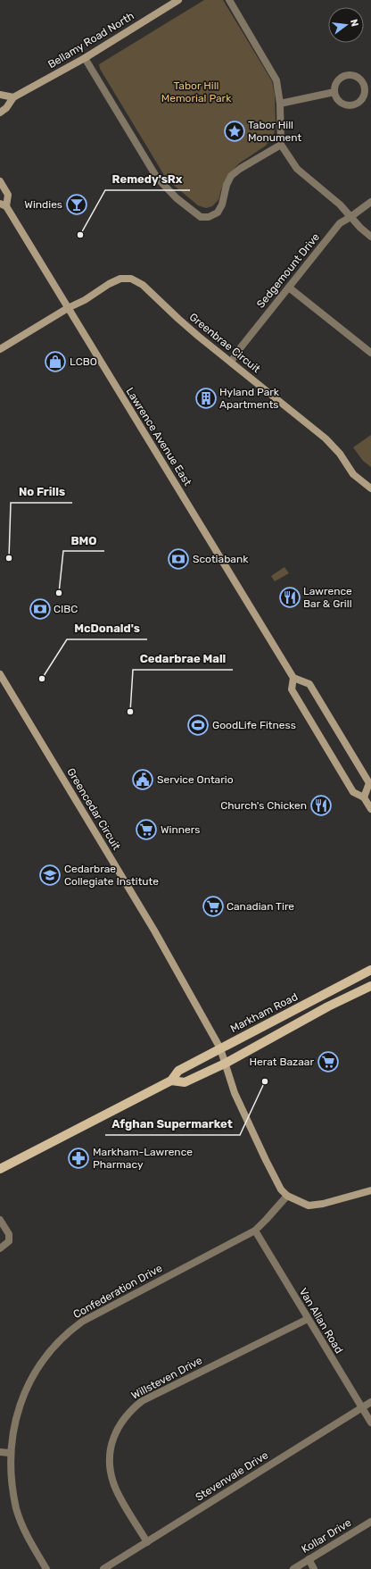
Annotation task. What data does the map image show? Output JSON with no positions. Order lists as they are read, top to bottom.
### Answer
{
  "streets": {
    "main road": ["Markham Road"],
    "street": [
      "Bellamy Road North",
      "Sedgemount Drive",
      "Greenbrae Circuit",
      "Lawrence Avenue East",
      "Greencedar Circuit",
      "Confederation Drive",
      "Van Allan Road",
      "Willsteven Drive",
      "Stevenvale Drive",
      "Kollar Drive"
    ]
  },
  "crossings": [
    ["Sedgemount Drive", "Greenbrae Circuit"],
    ["Greenbrae Circuit", "Lawrence Avenue East"],
    ["Greencedar Circuit", "Markham Road"],
    ["Greencedar Circuit", "Confederation Drive"],
    ["Confederation Drive", "Van Allan Road"],
    ["Van Allan Road", "Willsteven Drive"],
    ["Van Allan Road", "Stevenvale Drive"],
    ["Willsteven Drive", "Stevenvale Drive"]
  ],
  "parks": ["Tabor Hill Memorial Park"],
  "places": {
    "place": ["Tabor Hill Monument"],
    "bar": ["Windies"],
    "other": [
      "Remedy'sRx",
      "No Frills",
      "BMO",
      "McDonald's",
      "Cedarbrae Mall",
      "Afghan Supermarket"
    ],
    "shop": ["LCBO"],
    "building": ["Hyland Park Apartments"],
    "bank": ["Scotiabank", "CIBC"],
    "restaurant": ["Lawrence Bar & Grill", "Church's Chicken"],
    "sports": ["GoodLife Fitness"],
    "public building": ["Service Ontario"],
    "supermarket": ["Winners", "Canadian Tire", "Herat Bazaar"],
    "school or university": ["Cedarbrae Collegiate Institute"],
    "pharmacy": ["Markham-Lawrence Pharmacy"]
  },
  "north": "right"
}
